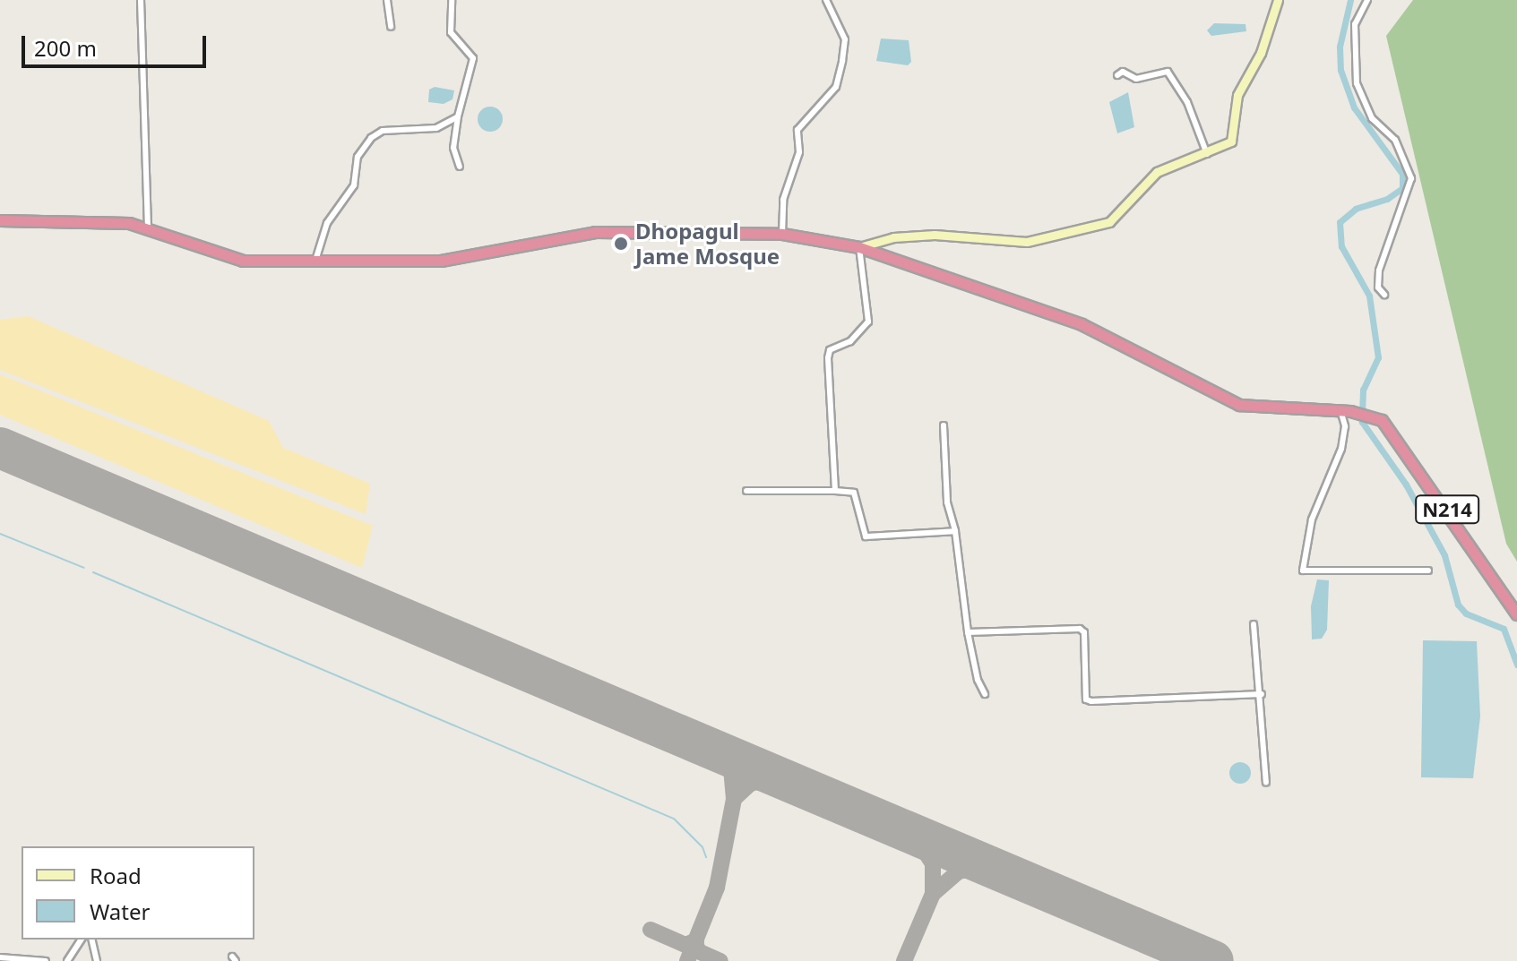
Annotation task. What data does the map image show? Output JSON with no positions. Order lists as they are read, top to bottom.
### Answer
{
  "streets": {
    "highway": ["N214"]
  },
  "places": ["Dhopagul Jame Mosque"],
  "legend": ["Road", "Water"],
  "scale_bar": "200 m"
}
